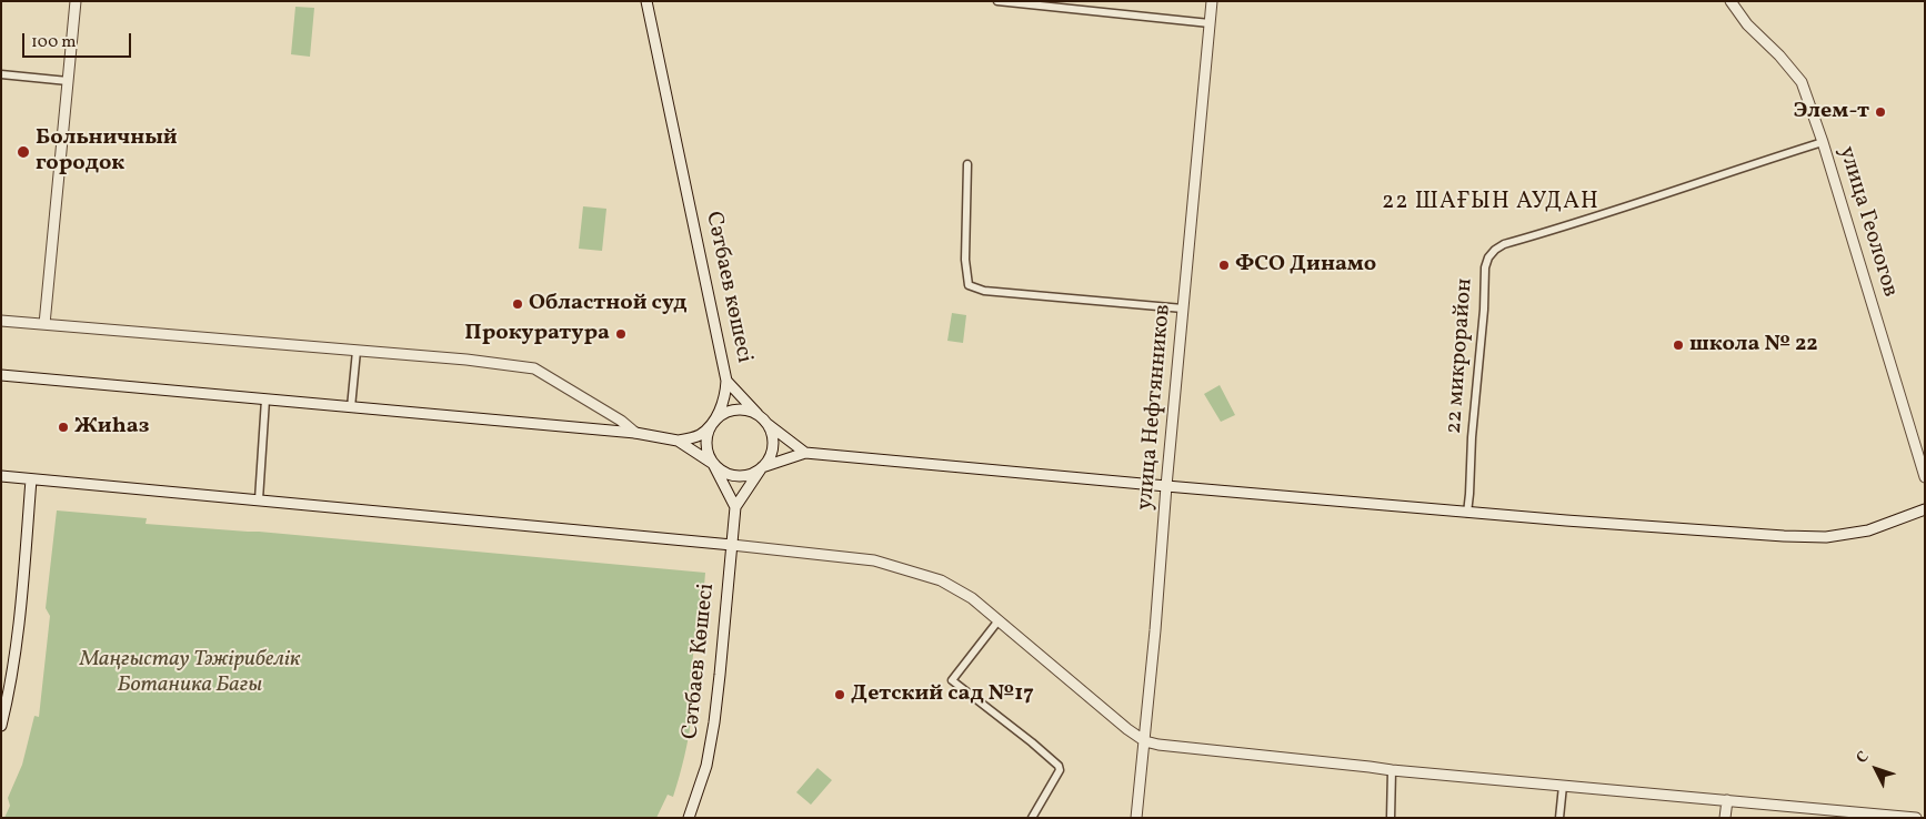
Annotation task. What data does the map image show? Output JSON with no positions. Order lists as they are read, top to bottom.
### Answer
{
  "streets": {
    "main road": [
      "улица Геологов",
      "Сәтбаев көшесі",
      "улица Нефтянников",
      "Сәтбаев Көшесі"
    ],
    "street": ["22 микрорайон"]
  },
  "crossings": [
    ["улица Геологов", "22 микрорайон"],
    ["Сәтбаев көшесі", "Сәтбаев Көшесі"]
  ],
  "districts": ["22 ШАҒЫН АУДАН"],
  "parks": ["Маңғыстау Тәжірибелік Ботаника Бағы"],
  "places": [
    "Элем-т",
    "Больничный городок",
    "ФСО Динамо",
    "Областной суд",
    "Прокуратура",
    "школа № 22",
    "Жиhаз",
    "Детский сад №17"
  ],
  "scale_bar": "100 m",
  "north": "top left"
}
